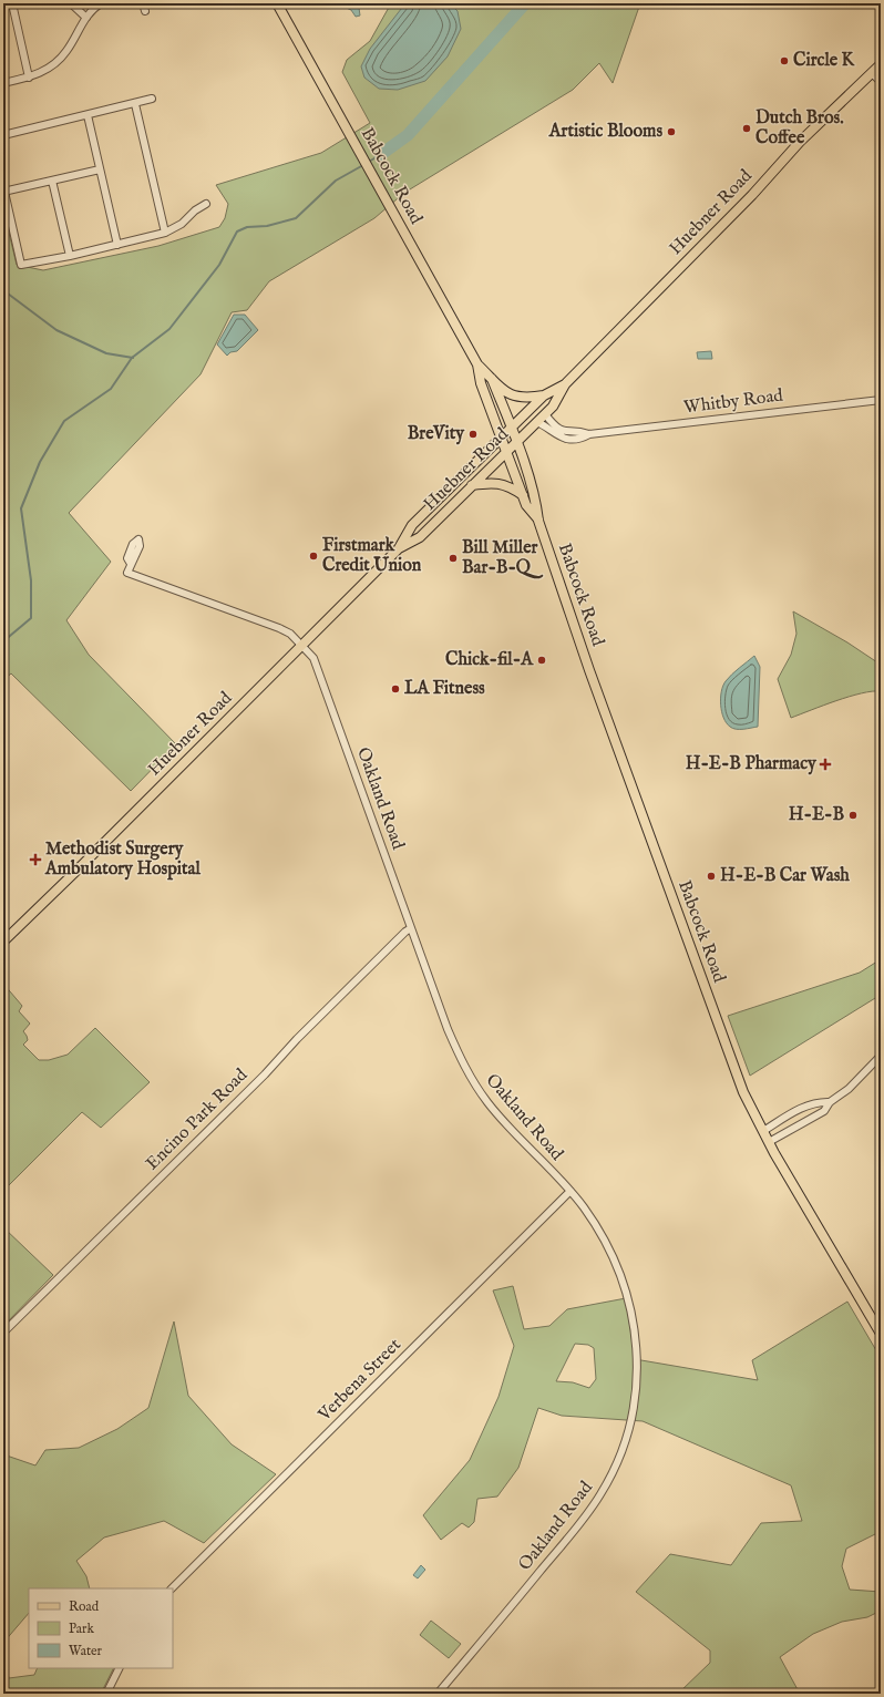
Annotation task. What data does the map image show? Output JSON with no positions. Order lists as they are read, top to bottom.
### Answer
{
  "streets": {
    "main road": ["Babcock Road", "Huebner Road"],
    "street": [
      "Whitby Road",
      "Oakland Road",
      "Encino Park Road",
      "Verbena Street"
    ]
  },
  "crossings": [
    ["Babcock Road", "Huebner Road"],
    ["Huebner Road", "Whitby Road"],
    ["Huebner Road", "Oakland Road"],
    ["Oakland Road", "Encino Park Road"],
    ["Oakland Road", "Verbena Street"]
  ],
  "places": {
    "other": [
      "Circle K",
      "Dutch Bros. Coffee",
      "Artistic Blooms",
      "BreVity",
      "Firstmark Credit Union",
      "Bill Miller Bar-B-Q",
      "Chick-fil-A",
      "LA Fitness",
      "H-E-B",
      "H-E-B Car Wash"
    ],
    "health": ["H-E-B Pharmacy", "Methodist Surgery Ambulatory Hospital"]
  },
  "legend": ["Road", "Park", "Water"]
}
